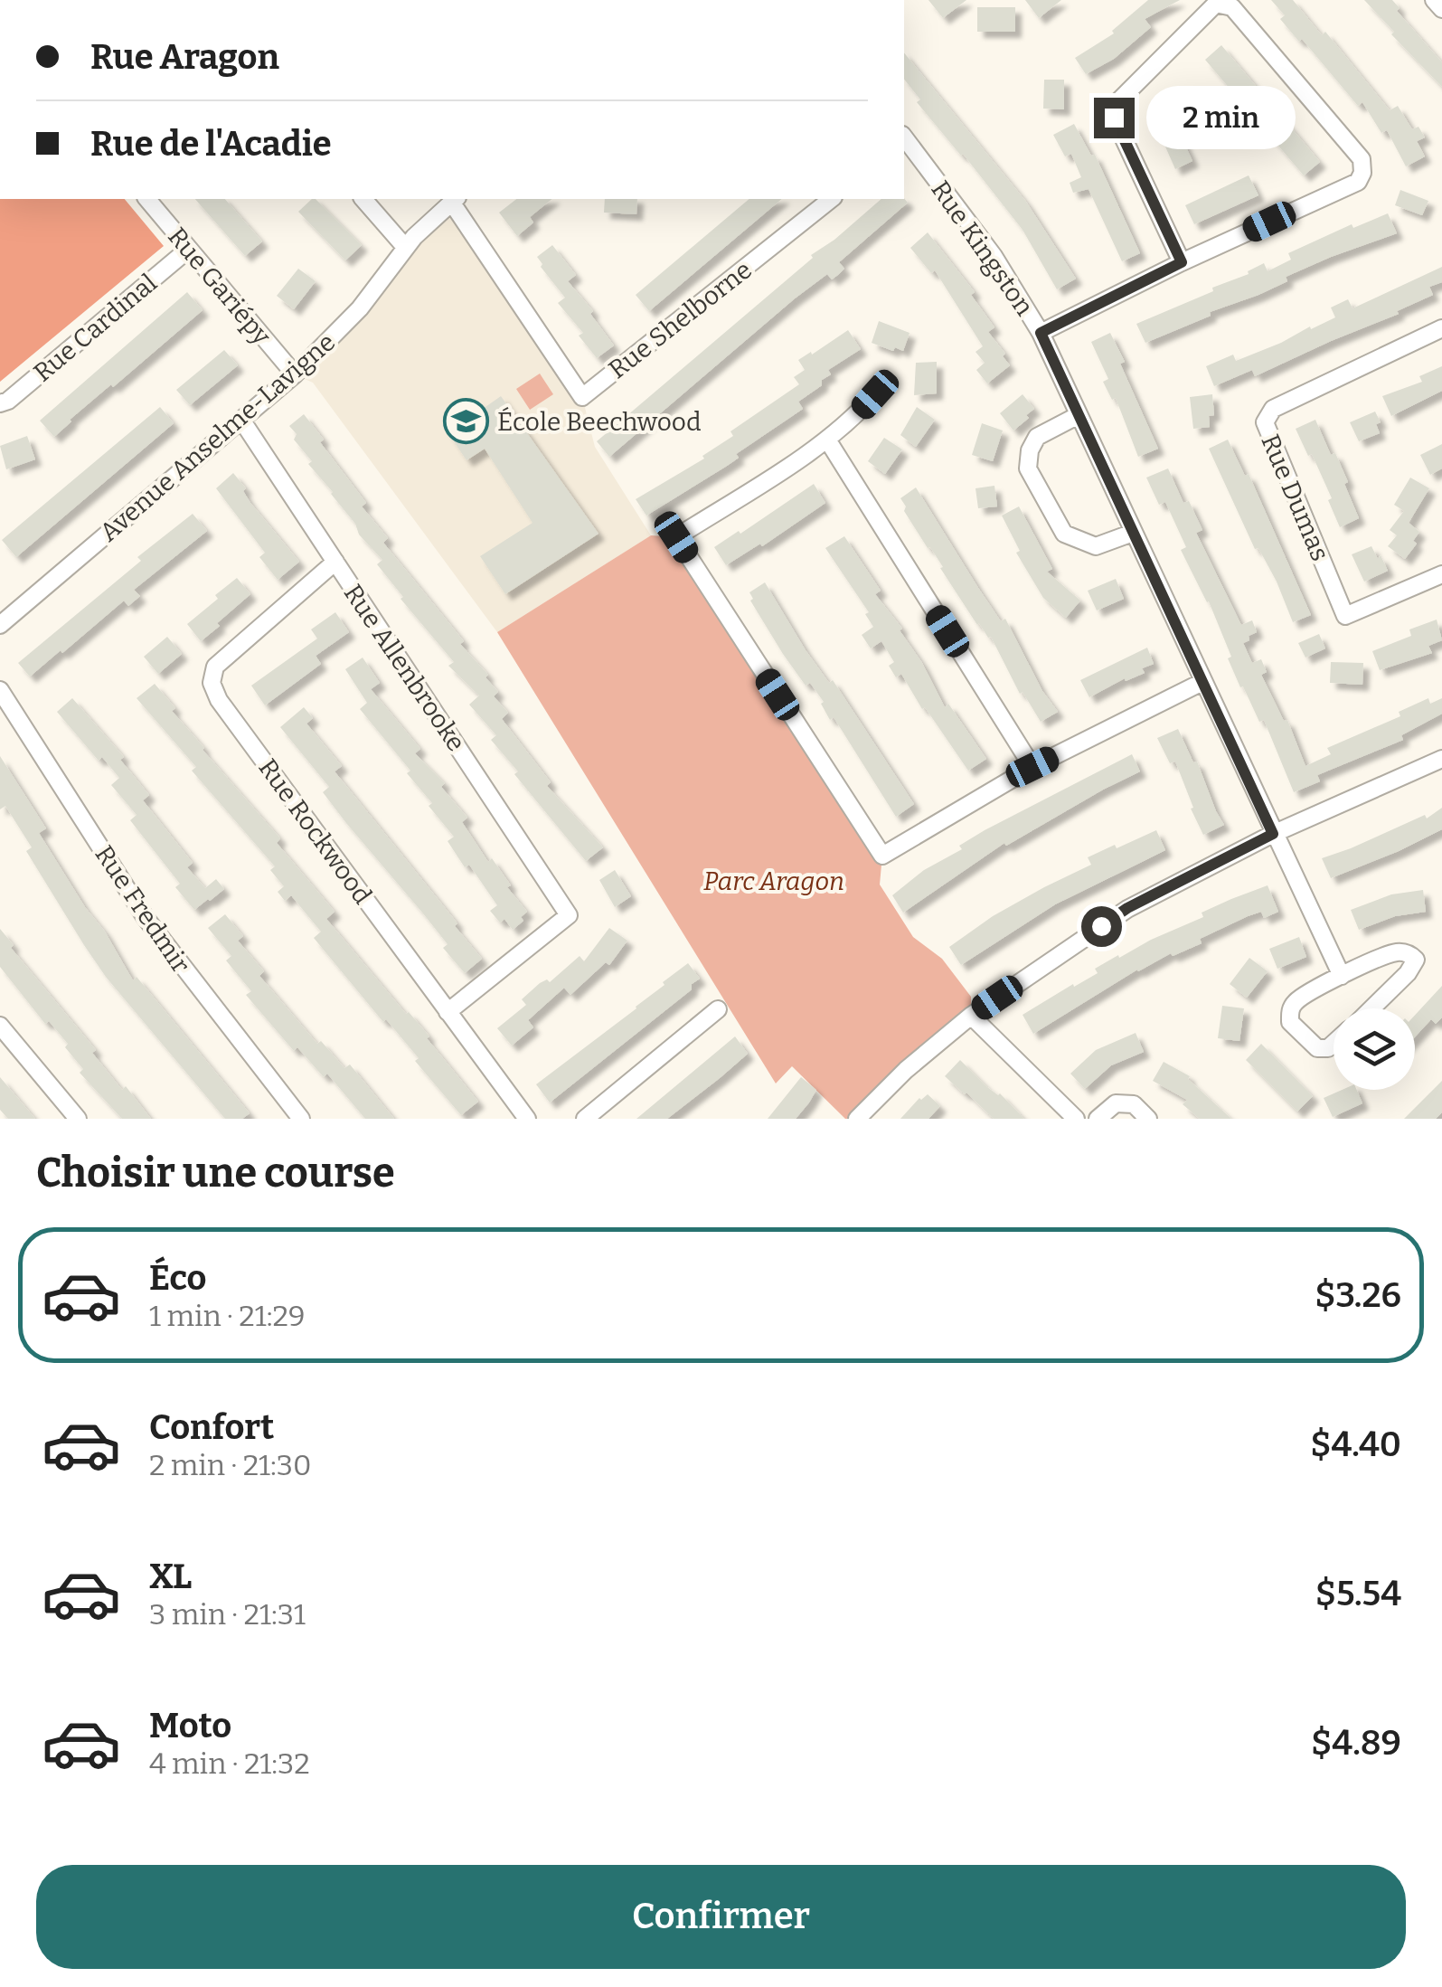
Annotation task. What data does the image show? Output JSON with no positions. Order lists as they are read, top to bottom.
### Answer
{
  "streets": {
    "street": [
      "Rue Kingston",
      "Rue Gariépy",
      "Rue Shelborne",
      "Rue Cardinal",
      "Avenue Anselme-Lavigne",
      "Rue Dumas",
      "Rue Allenbrooke",
      "Rue Rockwood",
      "Rue Fredmir"
    ]
  },
  "crossings": [
    ["Rue Gariépy", "Rue Cardinal"],
    ["Rue Gariépy", "Avenue Anselme-Lavigne"],
    ["Rue Shelborne", "Avenue Anselme-Lavigne"],
    ["Avenue Anselme-Lavigne", "Rue Allenbrooke"],
    ["Rue Allenbrooke", "Rue Rockwood"]
  ],
  "parks": ["Parc Aragon"],
  "places": {
    "school or university": ["École Beechwood"]
  },
  "page": {
    "banner": ["Rue Aragon", "Rue de l'Acadie"],
    "bubble": "2 min",
    "heading": "Choisir une course",
    "list": [
      {
        "name": "Éco",
        "note": "1 min · 21:29",
        "value": "$3.26"
      },
      {
        "name": "Confort",
        "note": "2 min · 21:30",
        "value": "$4.40"
      },
      {
        "name": "XL",
        "note": "3 min · 21:31",
        "value": "$5.54"
      },
      {
        "name": "Moto",
        "note": "4 min · 21:32",
        "value": "$4.89"
      }
    ],
    "buttons": "Confirmer"
  }
}
